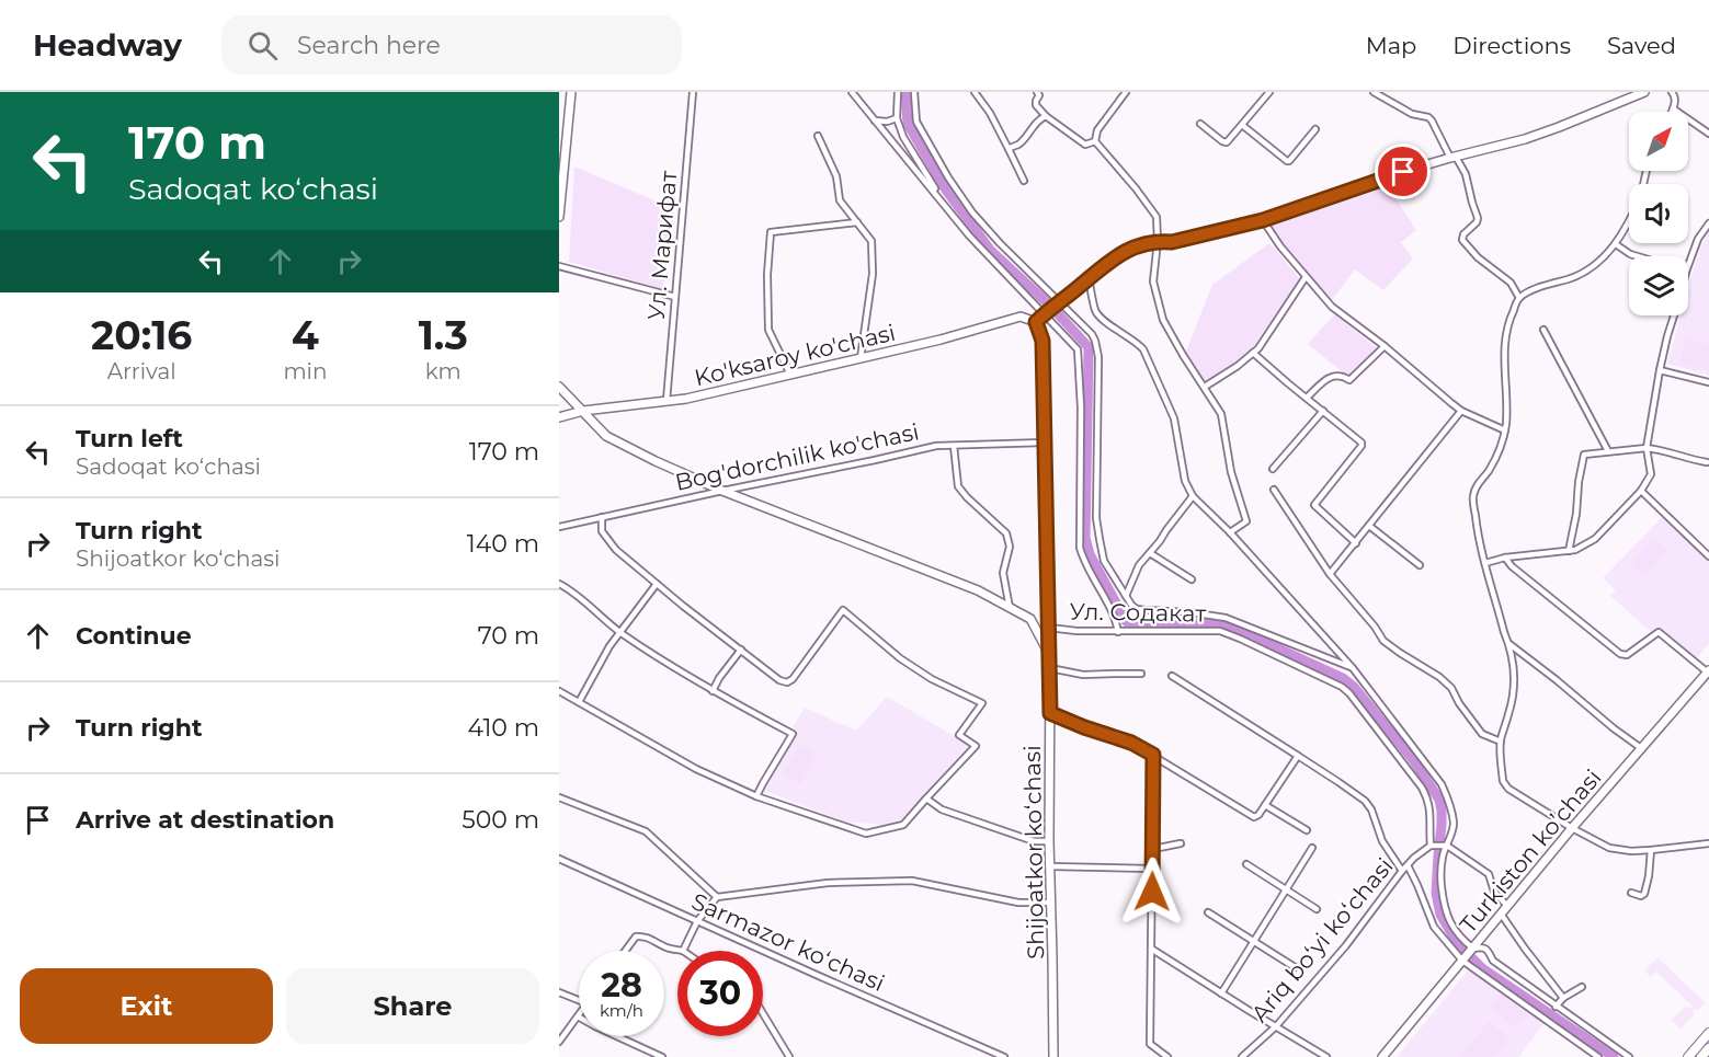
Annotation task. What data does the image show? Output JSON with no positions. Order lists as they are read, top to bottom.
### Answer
{
  "streets": {
    "street": [
      "Ул. Марифат",
      "Ko'ksaroy ko'chasi",
      "Bog'dorchilik ko'chasi",
      "Ул. Содакат",
      "Turkiston ko’chasi",
      "Shijoatkor koʻchasi",
      "Ariq boʻyi koʻchasi",
      "Sarmazor koʻchasi"
    ]
  },
  "crossings": [
    ["Ул. Марифат", "Ko'ksaroy ko'chasi"],
    ["Ул. Содакат", "Ariq boʻyi koʻchasi"]
  ],
  "north": "top right",
  "page": {
    "header": "Headway",
    "search": "Search here",
    "nav": ["Map", "Directions", "Saved"],
    "turn": ["170 m", "Sadoqat koʻchasi"],
    "eta": [
      "20:16",
      "Arrival",
      "4",
      "min",
      "1.3",
      "km"
    ],
    "list": [
      {
        "name": "Turn left",
        "note": "Sadoqat koʻchasi",
        "value": "170 m"
      },
      {
        "name": "Turn right",
        "note": "Shijoatkor koʻchasi",
        "value": "140 m"
      },
      {
        "name": "Continue",
        "value": "70 m"
      },
      {
        "name": "Turn right",
        "value": "410 m"
      },
      {
        "name": "Arrive at destination",
        "value": "500 m"
      }
    ],
    "speed": "28 km/h",
    "limit": "30",
    "buttons": ["Exit", "Share"]
  }
}
